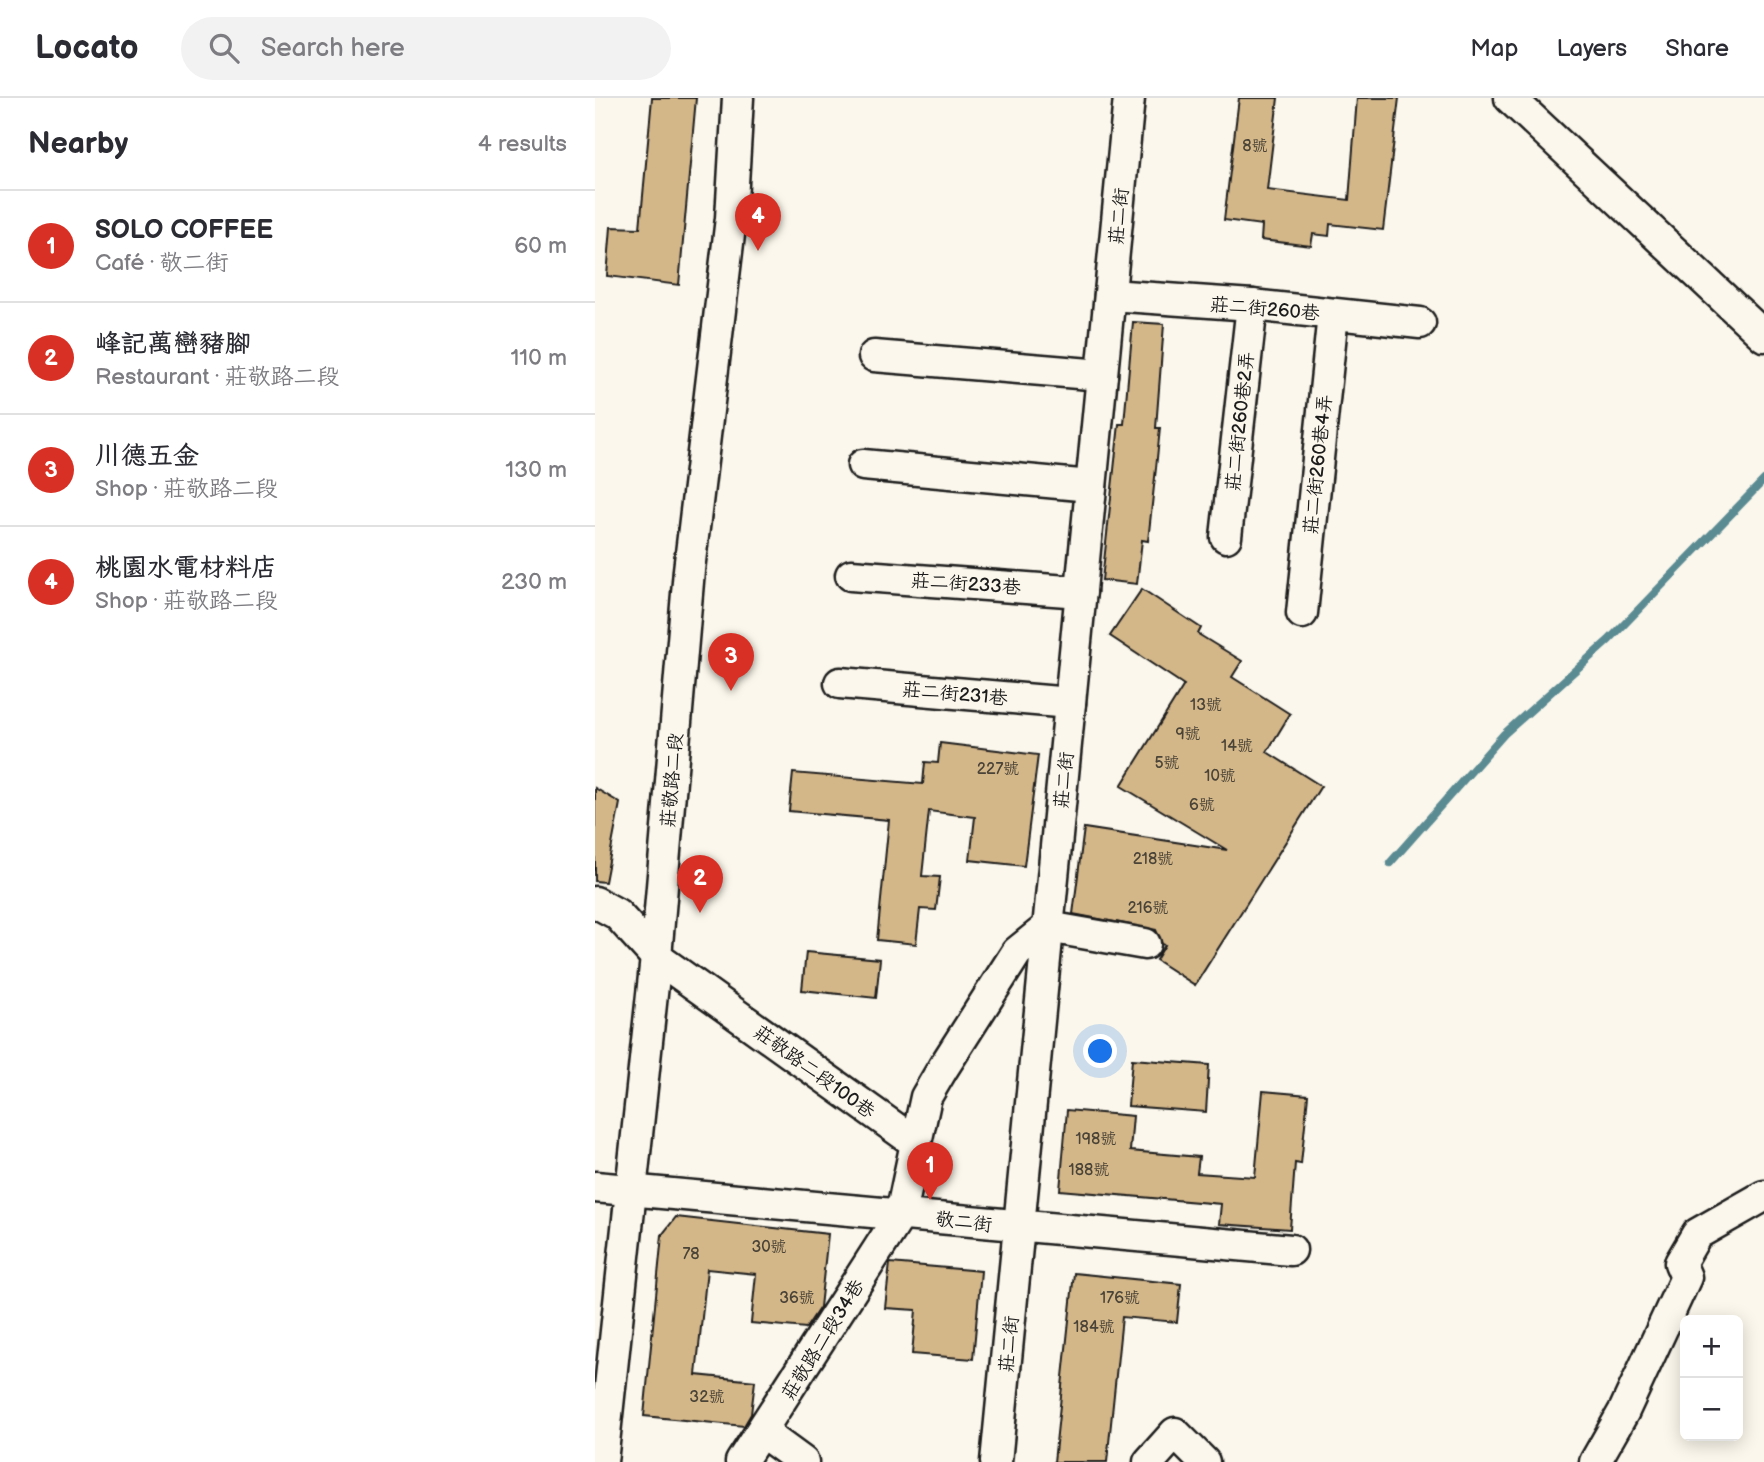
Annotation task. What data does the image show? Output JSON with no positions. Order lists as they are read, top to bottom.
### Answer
{
  "streets": {
    "street": [
      "莊二街",
      "莊二街260巷",
      "莊二街260巷2弄",
      "莊二街260巷4弄",
      "莊二街233巷",
      "莊二街231巷",
      "莊敬路二段",
      "莊敬路二段100巷",
      "敬二街",
      "莊敬路二段34巷"
    ]
  },
  "crossings": [
    ["莊二街", "莊二街260巷"],
    ["莊二街", "莊二街233巷"],
    ["莊二街", "莊二街231巷"],
    ["莊二街", "敬二街"],
    ["莊二街260巷", "莊二街260巷2弄"],
    ["莊二街260巷", "莊二街260巷4弄"],
    ["莊敬路二段", "莊敬路二段100巷"],
    ["莊敬路二段", "敬二街"],
    ["敬二街", "莊敬路二段34巷"]
  ],
  "house_numbers": [
    "8號",
    "13號",
    "9號",
    "14號",
    "5號",
    "227號",
    "10號",
    "6號",
    "218號",
    "216號",
    "198號",
    "188號",
    "30號",
    "78",
    "36號",
    "176號",
    "184號",
    "32號"
  ],
  "page": {
    "header": "Locato",
    "search": "Search here",
    "nav": ["Map", "Layers", "Share"],
    "heading": ["Nearby", "4 results"],
    "list": [
      {
        "mark": "1",
        "name": "SOLO COFFEE",
        "note": "Café · 敬二街",
        "value": "60 m"
      },
      {
        "mark": "2",
        "name": "峰記萬巒豬腳",
        "note": "Restaurant · 莊敬路二段",
        "value": "110 m"
      },
      {
        "mark": "3",
        "name": "川德五金",
        "note": "Shop · 莊敬路二段",
        "value": "130 m"
      },
      {
        "mark": "4",
        "name": "桃園水電材料店",
        "note": "Shop · 莊敬路二段",
        "value": "230 m"
      }
    ],
    "pins": [
      "4",
      "3",
      "2",
      "1"
    ],
    "map_buttons": ["+", "−"]
  }
}
